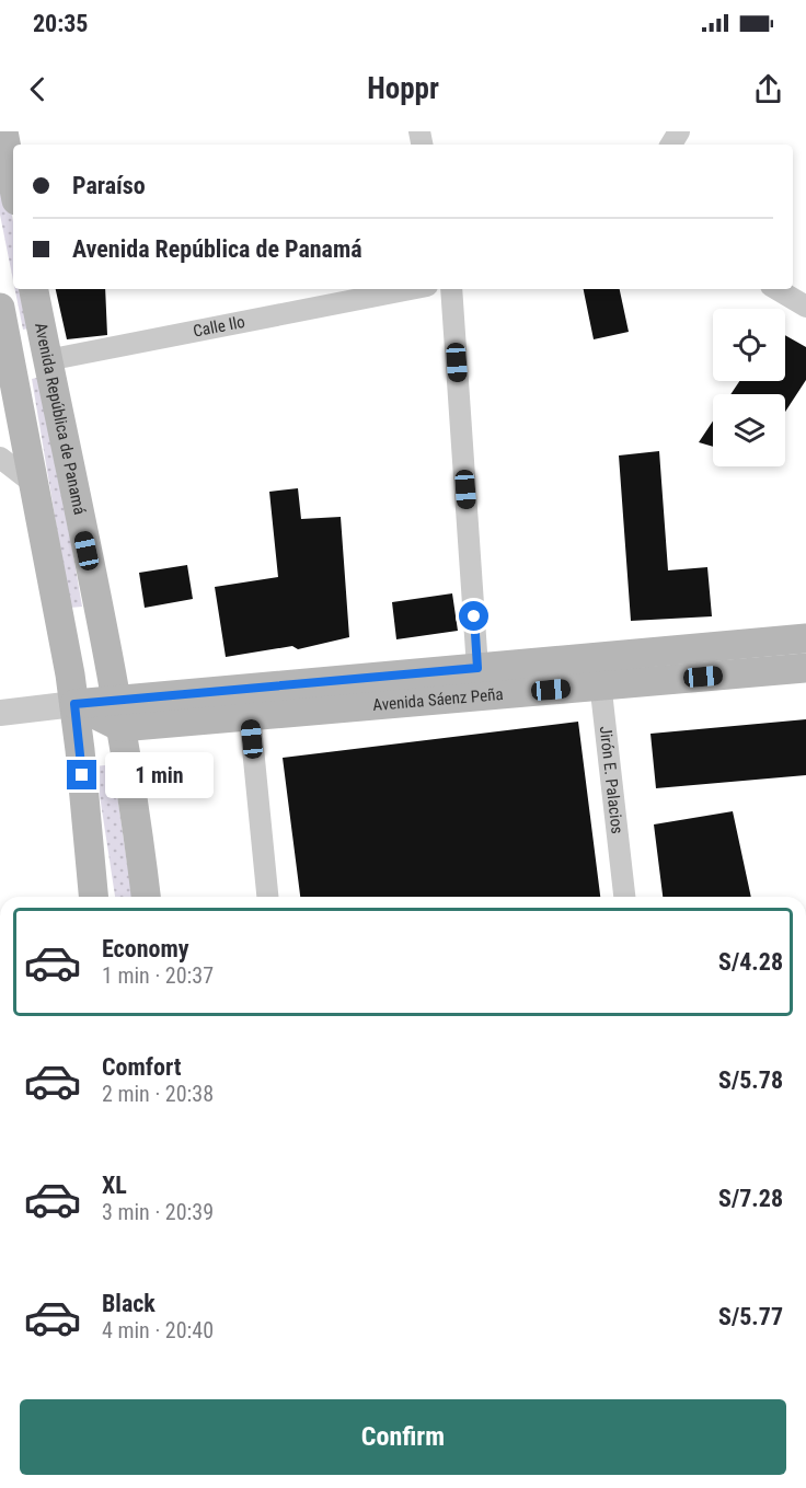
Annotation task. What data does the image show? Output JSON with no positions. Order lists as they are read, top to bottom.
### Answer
{
  "streets": {
    "main road": ["Avenida República de Panamá", "Avenida Sáenz Peña"],
    "street": ["Calle Ilo", "Jirón E. Palacios"]
  },
  "crossings": [
    ["Calle Ilo", "Avenida República de Panamá"],
    ["Avenida República de Panamá", "Avenida Sáenz Peña"],
    ["Avenida Sáenz Peña", "Jirón E. Palacios"]
  ],
  "page": {
    "status": "20:35",
    "header": "Hoppr",
    "banner": ["Paraíso", "Avenida República de Panamá"],
    "bubble": "1 min",
    "list": [
      {
        "name": "Economy",
        "note": "1 min · 20:37",
        "value": "S/4.28"
      },
      {
        "name": "Comfort",
        "note": "2 min · 20:38",
        "value": "S/5.78"
      },
      {
        "name": "XL",
        "note": "3 min · 20:39",
        "value": "S/7.28"
      },
      {
        "name": "Black",
        "note": "4 min · 20:40",
        "value": "S/5.77"
      }
    ],
    "buttons": "Confirm"
  }
}
